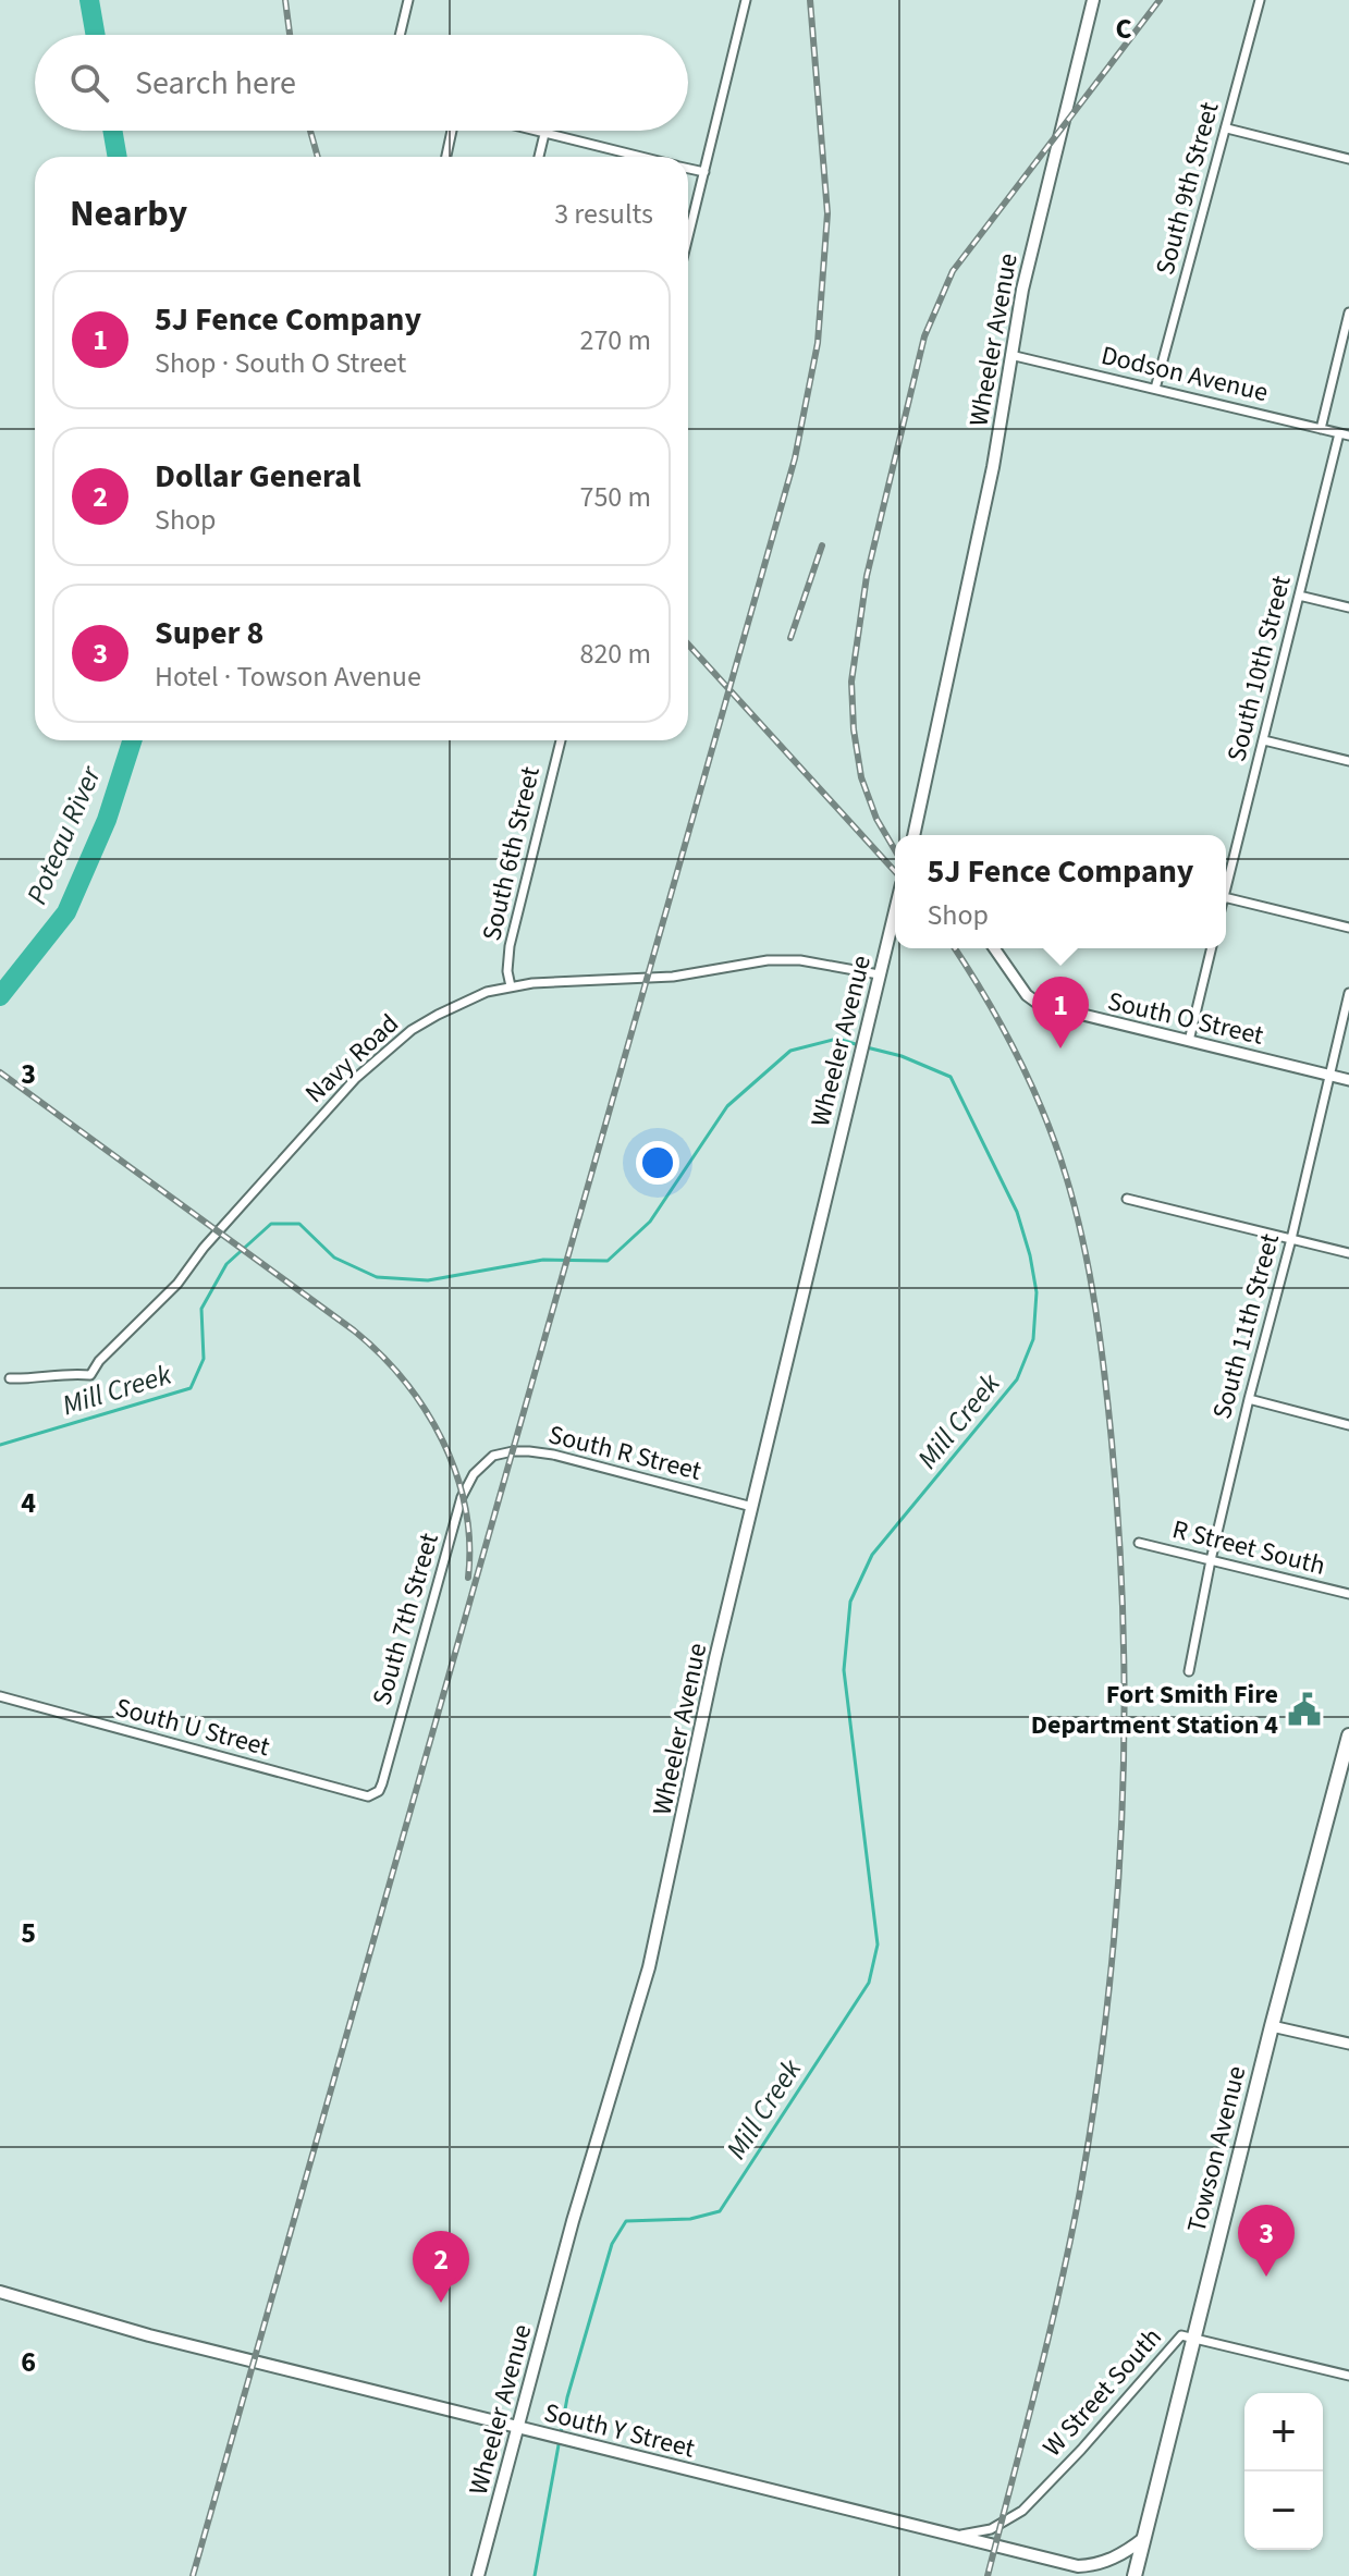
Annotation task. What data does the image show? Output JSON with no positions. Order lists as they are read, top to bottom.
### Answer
{
  "streets": {
    "main road": ["Wheeler Avenue", "Towson Avenue", "South Y Street"],
    "street": [
      "South 9th Street",
      "Dodson Avenue",
      "South 10th Street",
      "South 6th Street",
      "South O Street",
      "Navy Road",
      "South 11th Street",
      "South R Street",
      "R Street South",
      "South 7th Street",
      "South U Street",
      "W Street South"
    ]
  },
  "crossings": [
    ["South 9th Street", "Dodson Avenue"],
    ["Wheeler Avenue", "Dodson Avenue"],
    ["Wheeler Avenue", "Navy Road"],
    ["Wheeler Avenue", "South R Street"],
    ["Wheeler Avenue", "South Y Street"],
    ["Dodson Avenue", "South 10th Street"],
    ["South 6th Street", "Navy Road"],
    ["South O Street", "South 11th Street"],
    ["South 11th Street", "R Street South"],
    ["South R Street", "South 7th Street"],
    ["South 7th Street", "South U Street"],
    ["Towson Avenue", "W Street South"],
    ["W Street South", "South Y Street"]
  ],
  "water": ["Poteau River", "Mill Creek"],
  "places": {
    "public building": ["Fort Smith Fire Department Station 4"]
  },
  "page": {
    "search": "Search here",
    "heading": ["Nearby", "3 results"],
    "list": [
      {
        "mark": "1",
        "name": "5J Fence Company",
        "note": "Shop · South O Street",
        "value": "270 m"
      },
      {
        "mark": "2",
        "name": "Dollar General",
        "note": "Shop",
        "value": "750 m"
      },
      {
        "mark": "3",
        "name": "Super 8",
        "note": "Hotel · Towson Avenue",
        "value": "820 m"
      }
    ],
    "popup": ["5J Fence Company", "Shop"],
    "pins": ["1", "3", "2"],
    "map_buttons": ["+", "−"]
  },
  "grid": {
    "columns": ["C"],
    "rows": [
      "3",
      "4",
      "5",
      "6"
    ]
  }
}
